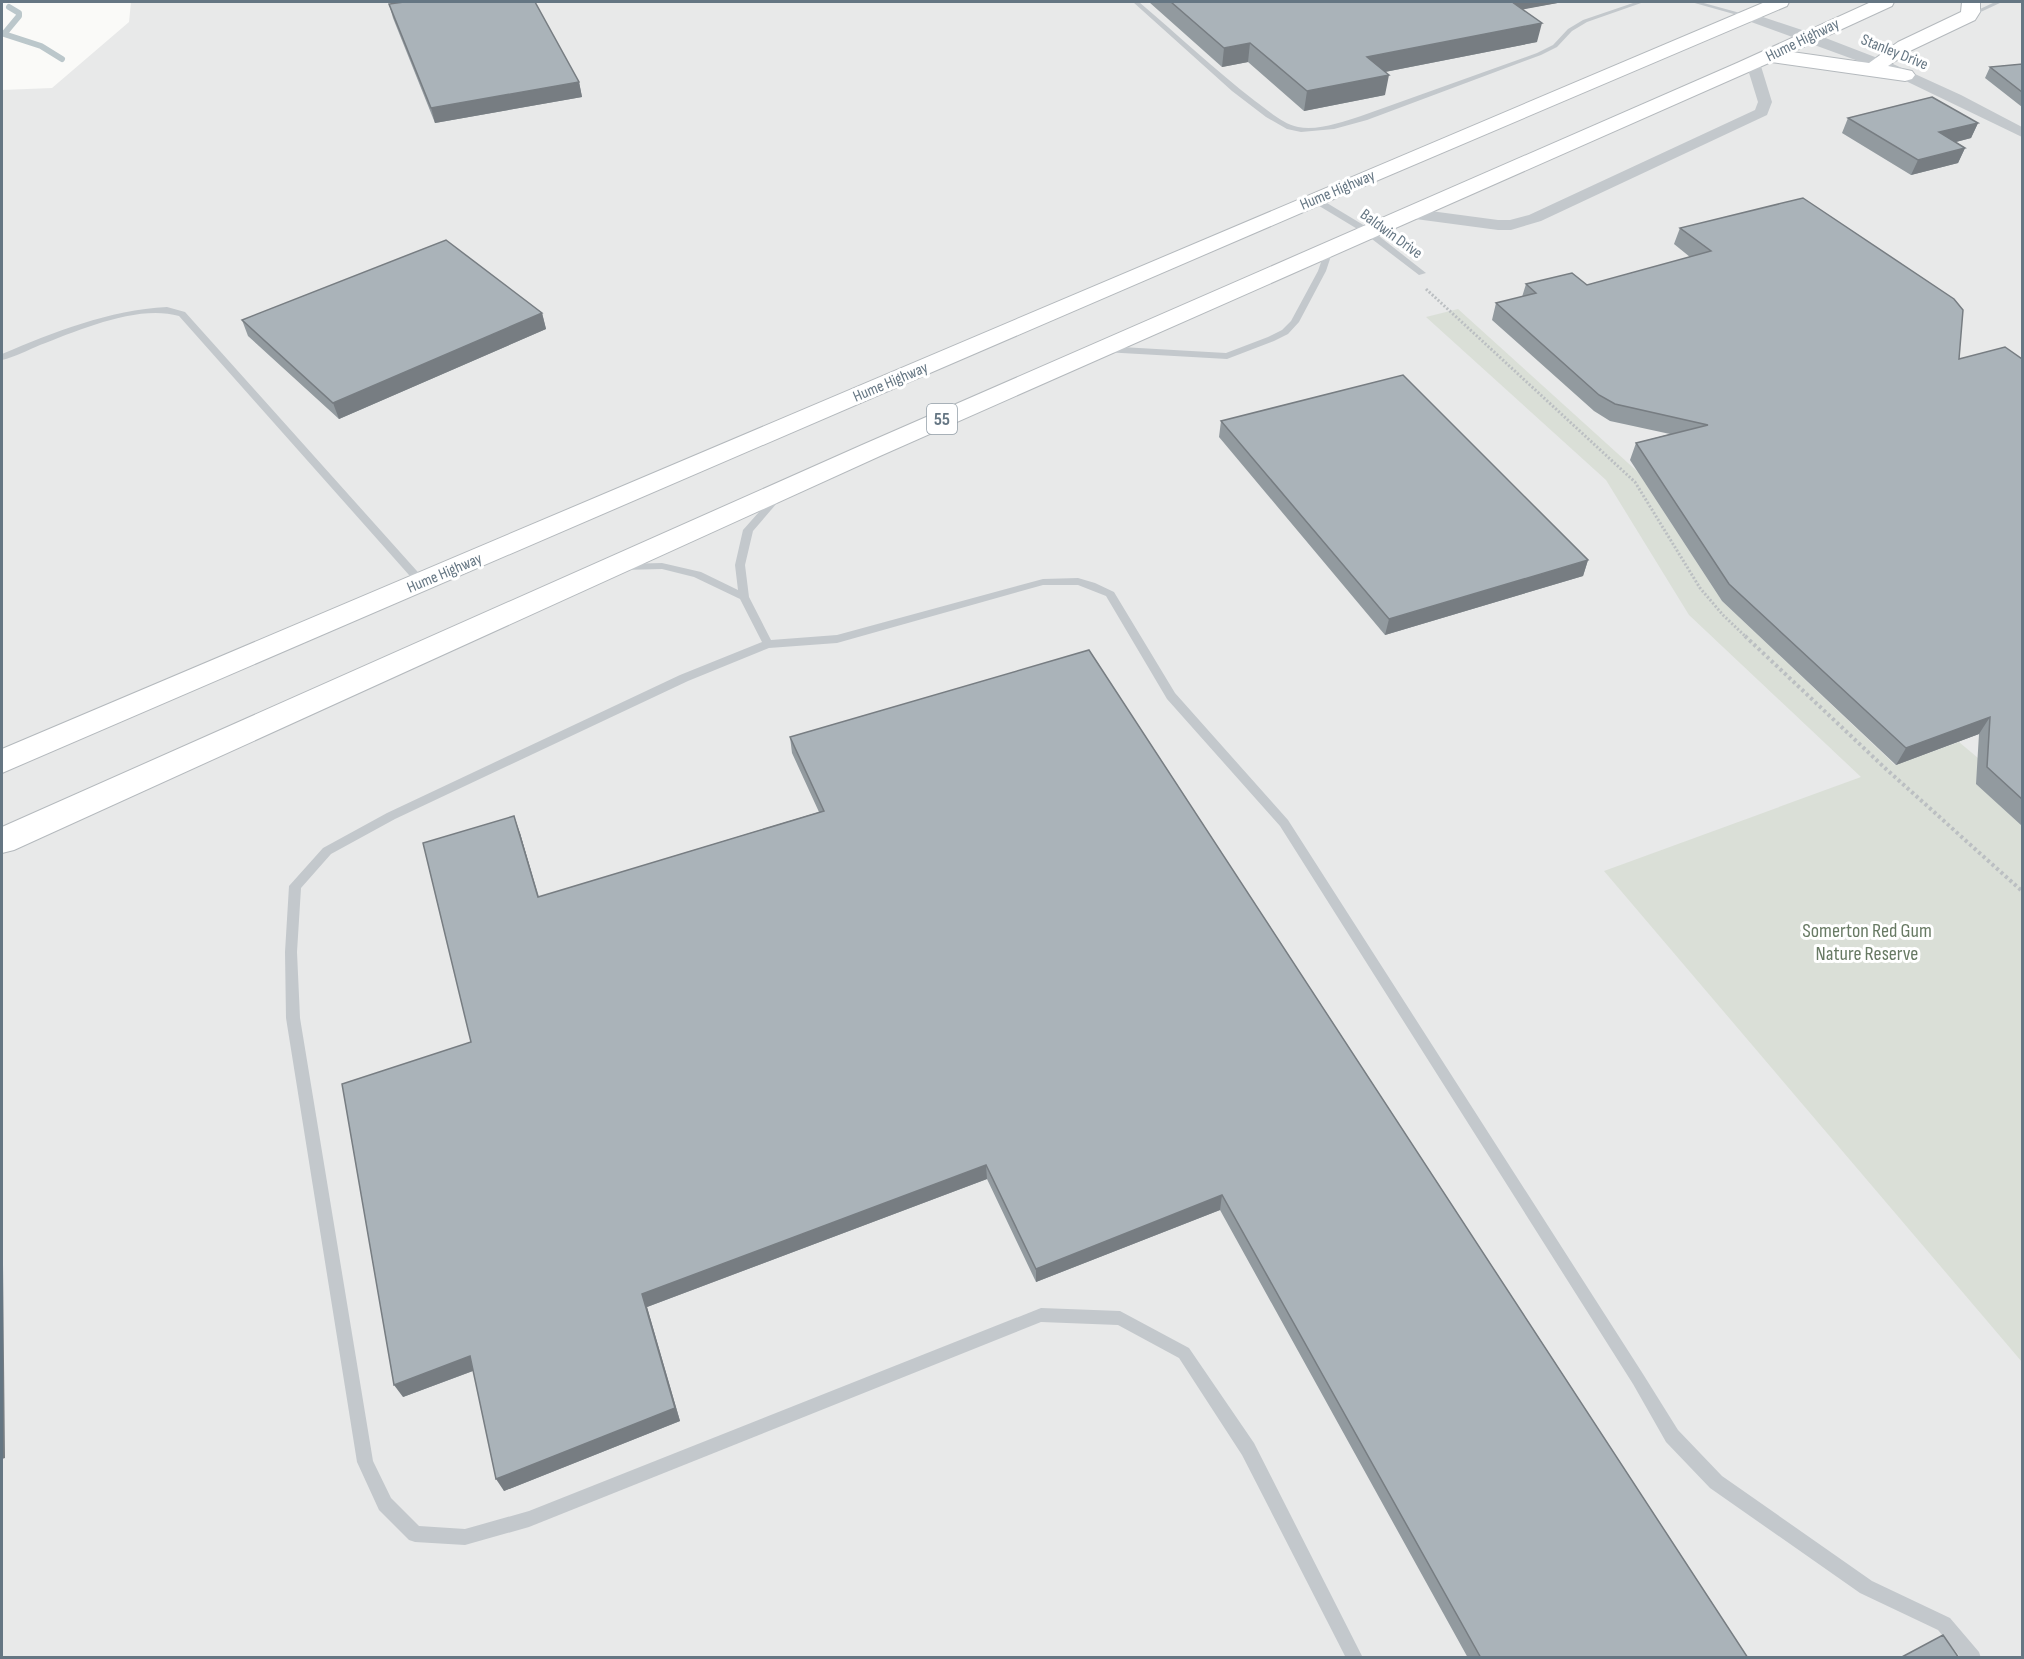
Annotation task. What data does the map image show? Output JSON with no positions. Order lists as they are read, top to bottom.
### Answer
{
  "streets": {
    "highway": ["Hume Highway", "55"],
    "street": ["Stanley Drive"],
    "lane": ["Baldwin Drive"]
  },
  "crossings": [
    ["Hume Highway", "Stanley Drive"],
    ["Hume Highway", "Baldwin Drive"]
  ],
  "parks": ["Somerton Red Gum Nature Reserve"]
}
